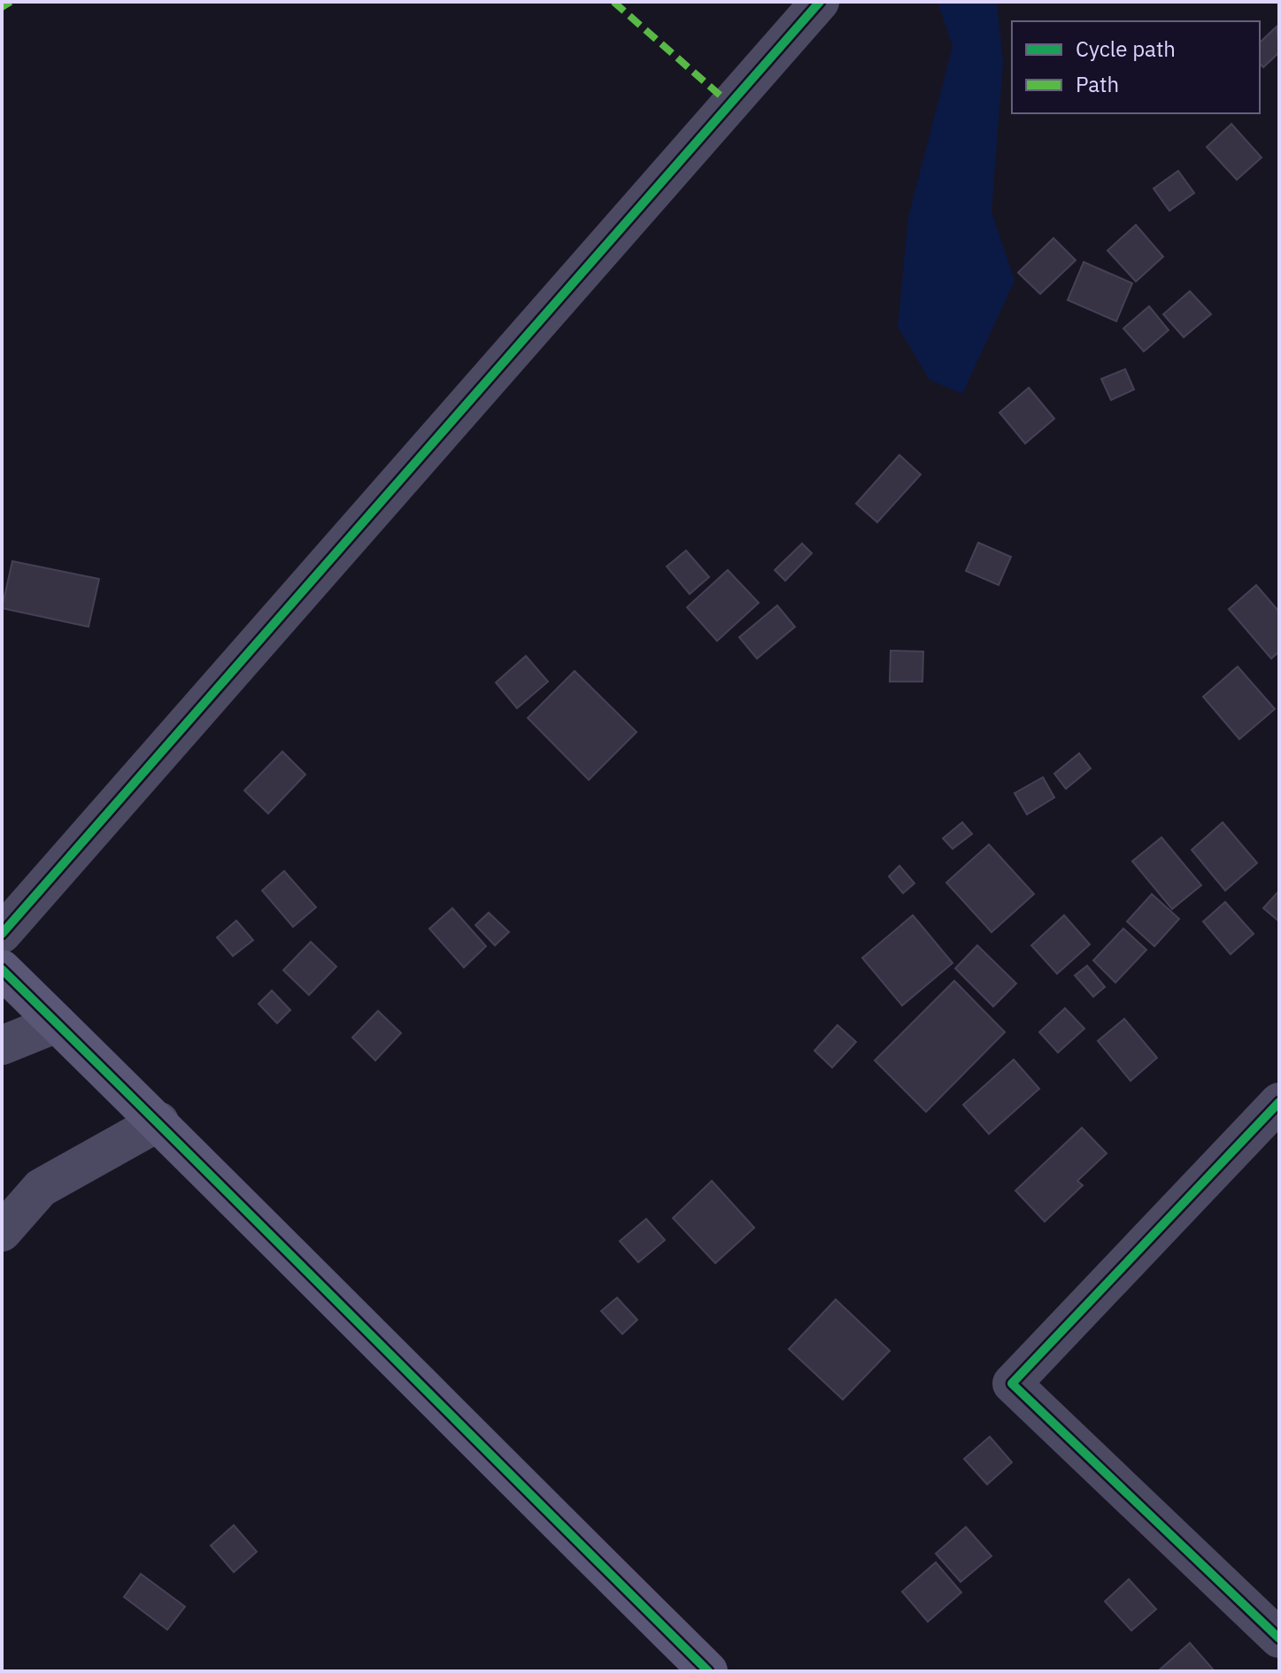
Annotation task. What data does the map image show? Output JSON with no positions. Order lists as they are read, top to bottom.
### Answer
{
  "legend": ["Cycle path", "Path"]
}
